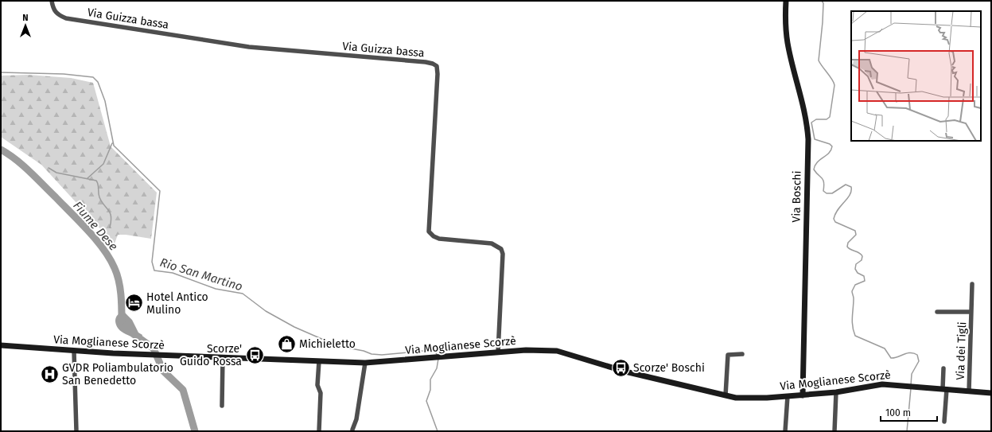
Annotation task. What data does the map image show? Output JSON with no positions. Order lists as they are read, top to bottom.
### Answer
{
  "streets": {
    "main road": ["Via Boschi", "Via Moglianese Scorzè"],
    "street": ["Via Guizza bassa", "Via dei Tigli"]
  },
  "crossings": [
    ["Via Guizza bassa", "Via Moglianese Scorzè"],
    ["Via Boschi", "Via Moglianese Scorzè"],
    ["Via Moglianese Scorzè", "Via dei Tigli"]
  ],
  "water": ["Fiume Dese", "Rio San Martino"],
  "places": {
    "hotel": ["Hotel Antico Mulino"],
    "shop": ["Michieletto"],
    "bus stop": ["Scorze' Guido Rossa", "Scorze' Boschi"],
    "hospital": ["GVDR Poliambulatorio San Benedetto"]
  },
  "scale_bar": "100 m",
  "north": "top"
}
